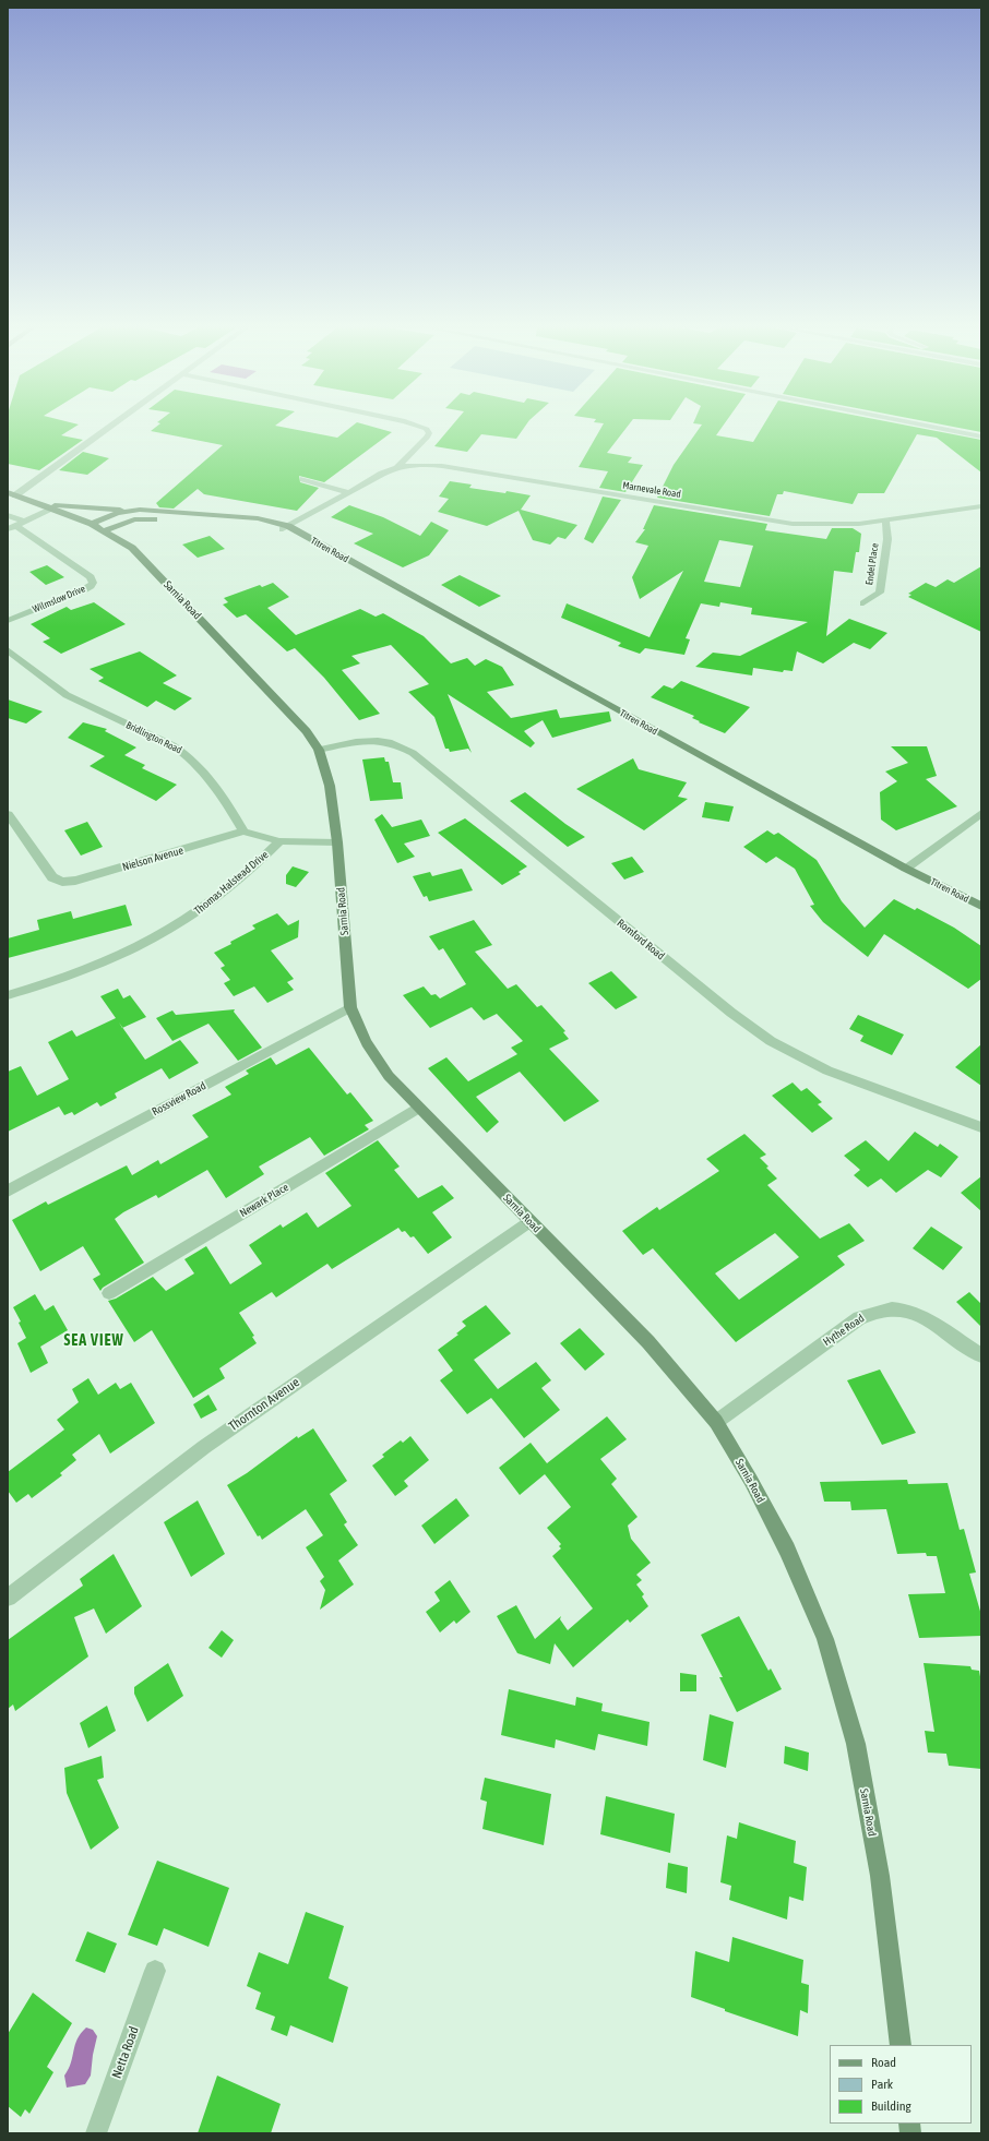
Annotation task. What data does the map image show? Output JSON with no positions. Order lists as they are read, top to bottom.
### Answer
{
  "streets": {
    "main road": ["Titren Road", "Sarnia Road"],
    "street": [
      "Marnevale Road",
      "Endel Place",
      "Wilmslow Drive",
      "Bridlington Road",
      "Nielson Avenue",
      "Thomas Halstead Drive",
      "Romford Road",
      "Rossview Road",
      "Newark Place",
      "Hythe Road",
      "Thornton Avenue",
      "Netta Road"
    ]
  },
  "crossings": [
    ["Marnevale Road", "Titren Road"],
    ["Marnevale Road", "Endel Place"],
    ["Titren Road", "Sarnia Road"],
    ["Sarnia Road", "Romford Road"],
    ["Sarnia Road", "Rossview Road"],
    ["Sarnia Road", "Newark Place"],
    ["Sarnia Road", "Hythe Road"],
    ["Sarnia Road", "Thornton Avenue"],
    ["Bridlington Road", "Nielson Avenue"]
  ],
  "districts": ["SEA VIEW"],
  "legend": ["Road", "Park", "Building"]
}
